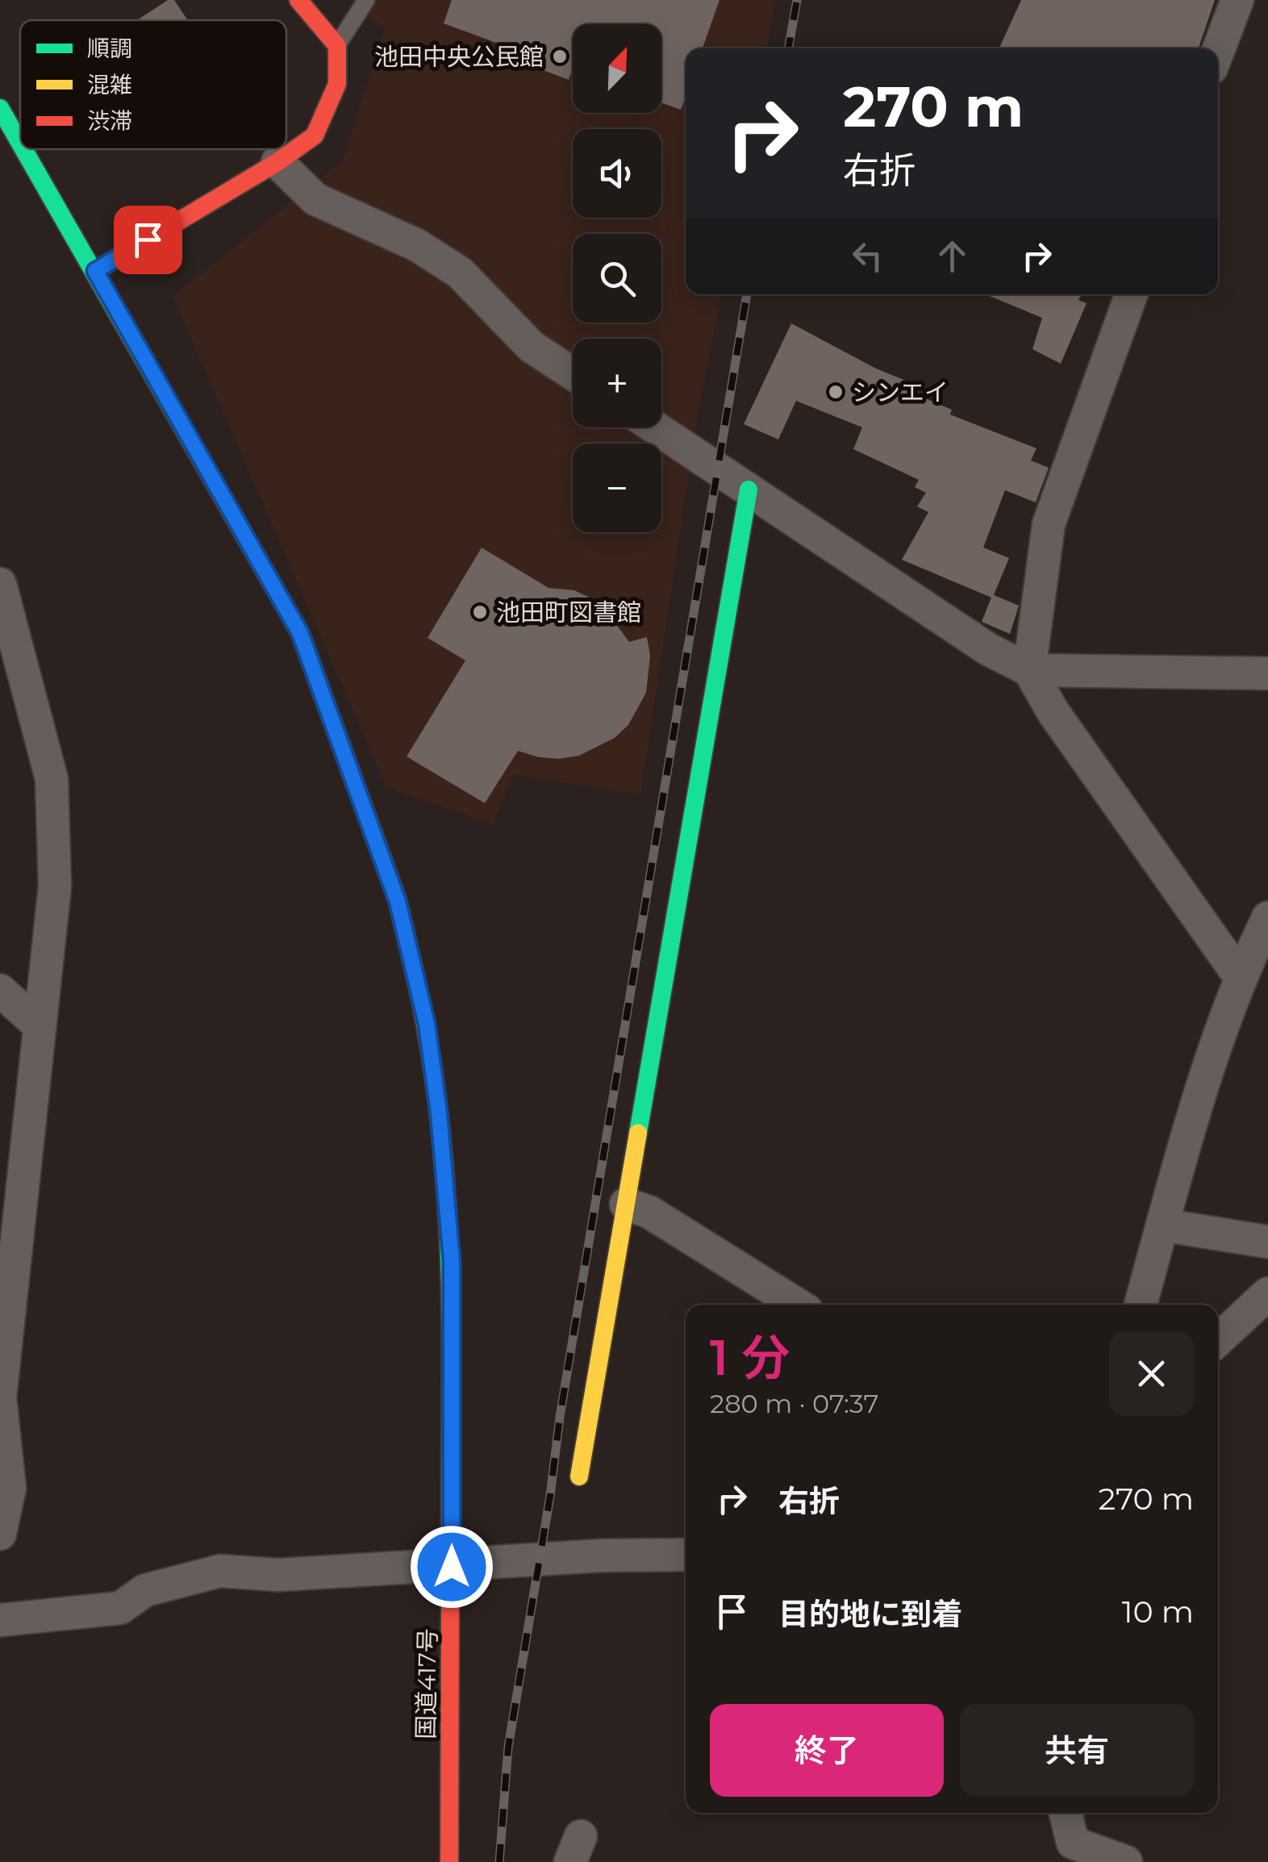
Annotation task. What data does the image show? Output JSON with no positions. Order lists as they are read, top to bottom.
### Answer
{
  "streets": {
    "main road": ["国道417号"]
  },
  "places": ["池田中央公民館", "シンエイ", "池田町図書館"],
  "legend": ["順調", "混雑", "渋滞"],
  "north": "top right",
  "page": {
    "map_buttons": ["+", "−"],
    "turn": ["270 m", "右折"],
    "heading": ["1 分", "280 m · 07:37"],
    "list": [
      {
        "name": "右折",
        "value": "270 m"
      },
      {
        "name": "目的地に到着",
        "value": "10 m"
      }
    ],
    "buttons": ["終了", "共有"]
  }
}
